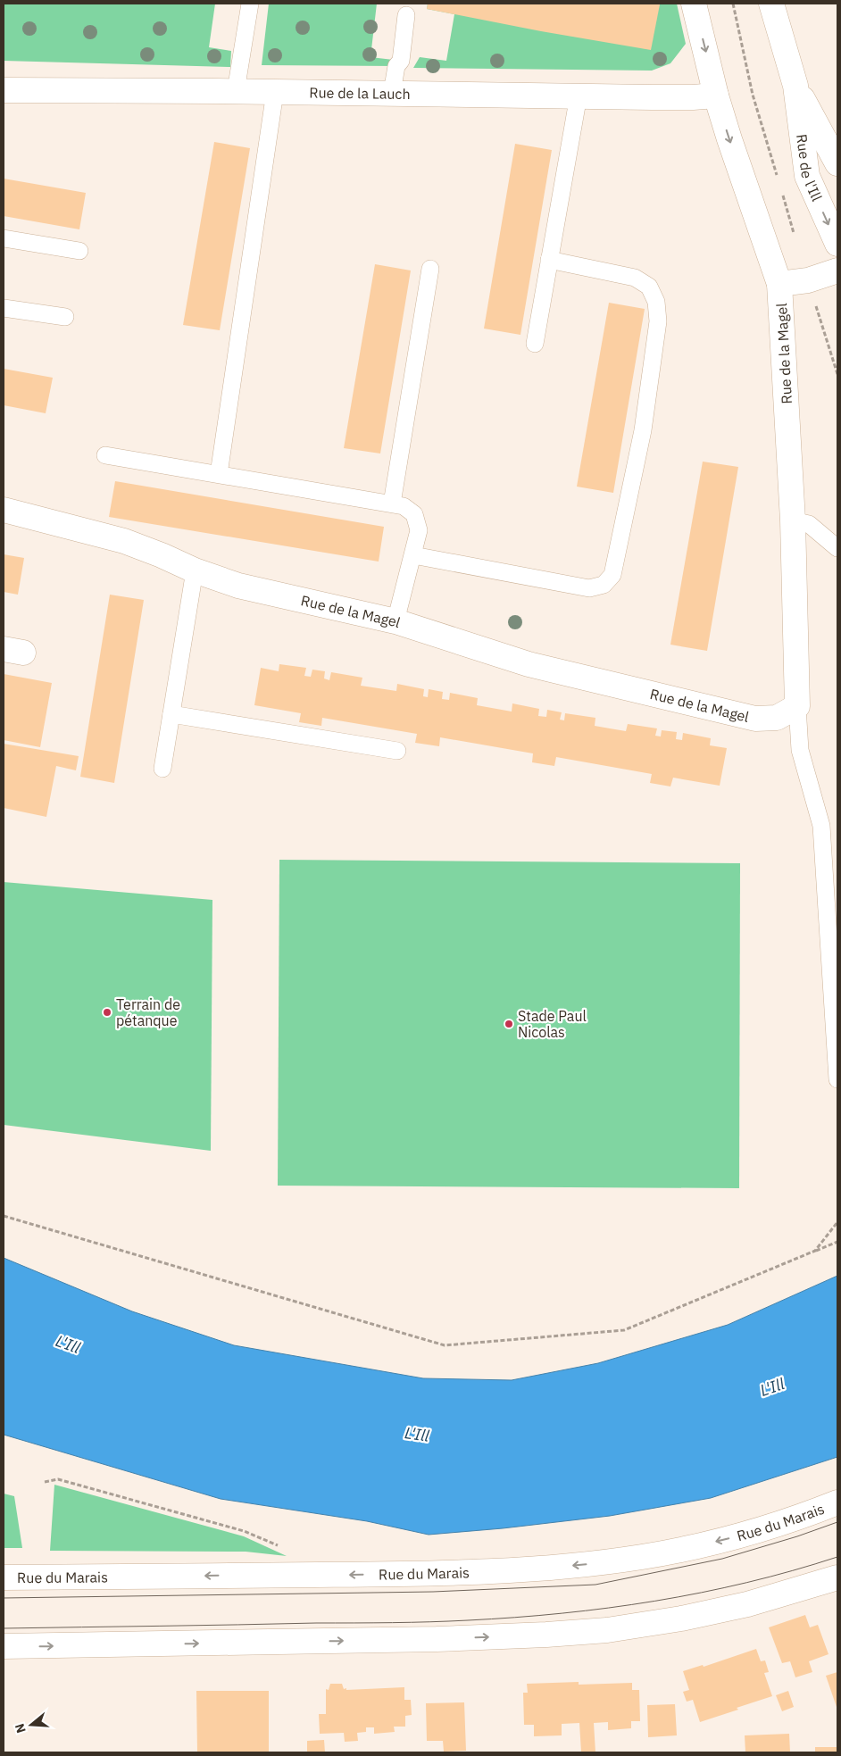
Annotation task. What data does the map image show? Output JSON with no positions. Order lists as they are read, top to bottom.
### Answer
{
  "streets": {
    "street": [
      "Rue de la Lauch",
      "Rue de l'Ill",
      "Rue de la Magel",
      "Rue du Marais"
    ]
  },
  "crossings": [
    ["Rue de la Lauch", "Rue de la Magel"]
  ],
  "water": ["L'Ill"],
  "places": ["Terrain de pétanque", "Stade Paul Nicolas"],
  "north": "left"
}
